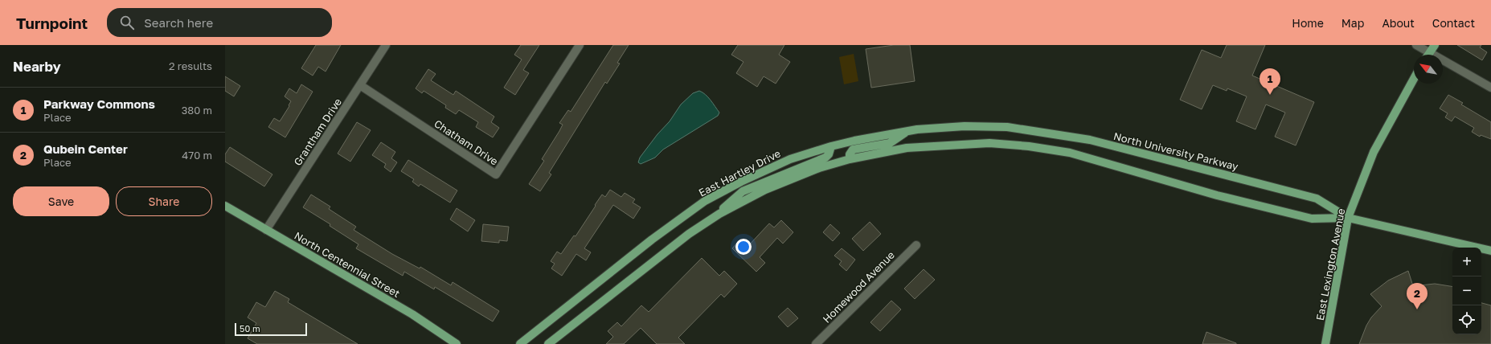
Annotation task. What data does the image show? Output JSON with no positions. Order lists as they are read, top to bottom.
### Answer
{
  "streets": {
    "main road": [
      "North University Parkway",
      "East Hartley Drive",
      "North Centennial Street",
      "East Lexington Avenue"
    ],
    "street": ["Grantham Drive", "Chatham Drive", "Homewood Avenue"]
  },
  "crossings": [
    ["Grantham Drive", "Chatham Drive"],
    ["Grantham Drive", "North Centennial Street"],
    ["North University Parkway", "East Hartley Drive"],
    ["North University Parkway", "East Lexington Avenue"]
  ],
  "scale_bar": "50 m",
  "north": "top left",
  "page": {
    "header": "Turnpoint",
    "search": "Search here",
    "nav": [
      "Home",
      "Map",
      "About",
      "Contact"
    ],
    "heading": ["Nearby", "2 results"],
    "pins": ["1", "2"],
    "list": [
      {
        "mark": "1",
        "name": "Parkway Commons",
        "note": "Place",
        "value": "380 m"
      },
      {
        "mark": "2",
        "name": "Qubein Center",
        "note": "Place",
        "value": "470 m"
      }
    ],
    "buttons": ["Save", "Share"],
    "map_buttons": ["+", "−"],
    "scale": "50 m"
  }
}
